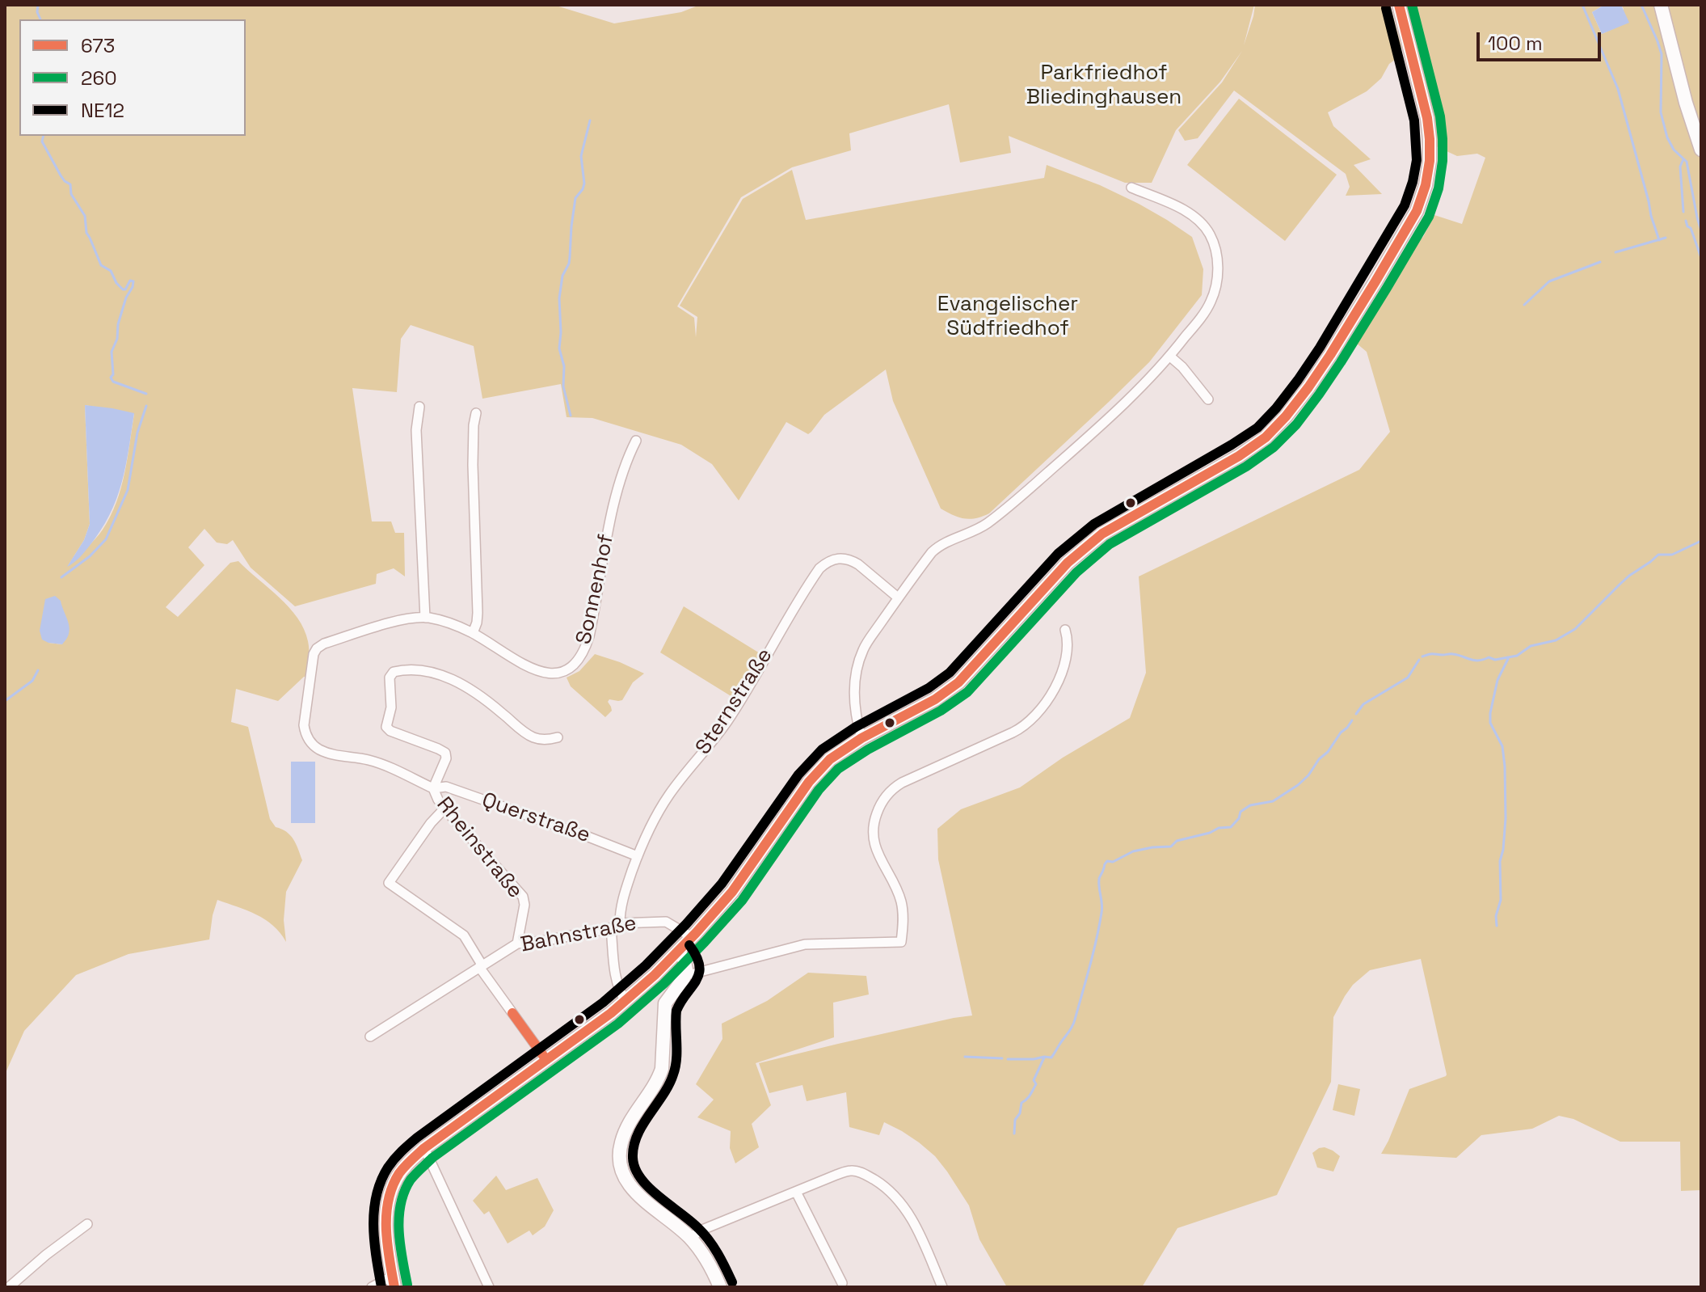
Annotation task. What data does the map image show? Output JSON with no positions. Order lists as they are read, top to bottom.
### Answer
{
  "streets": {
    "street": [
      "Sonnenhof",
      "Sternstraße",
      "Querstraße",
      "Rheinstraße",
      "Bahnstraße"
    ]
  },
  "crossings": [
    ["Sonnenhof", "Rheinstraße"],
    ["Sternstraße", "Querstraße"],
    ["Sternstraße", "Bahnstraße"],
    ["Querstraße", "Rheinstraße"],
    ["Rheinstraße", "Bahnstraße"]
  ],
  "parks": ["Parkfriedhof Bliedinghausen", "Evangelischer Südfriedhof"],
  "lines": ["transit line 673", "transit line 260", "transit line NE12"],
  "legend": ["673", "260", "NE12"],
  "scale_bar": "100 m"
}
